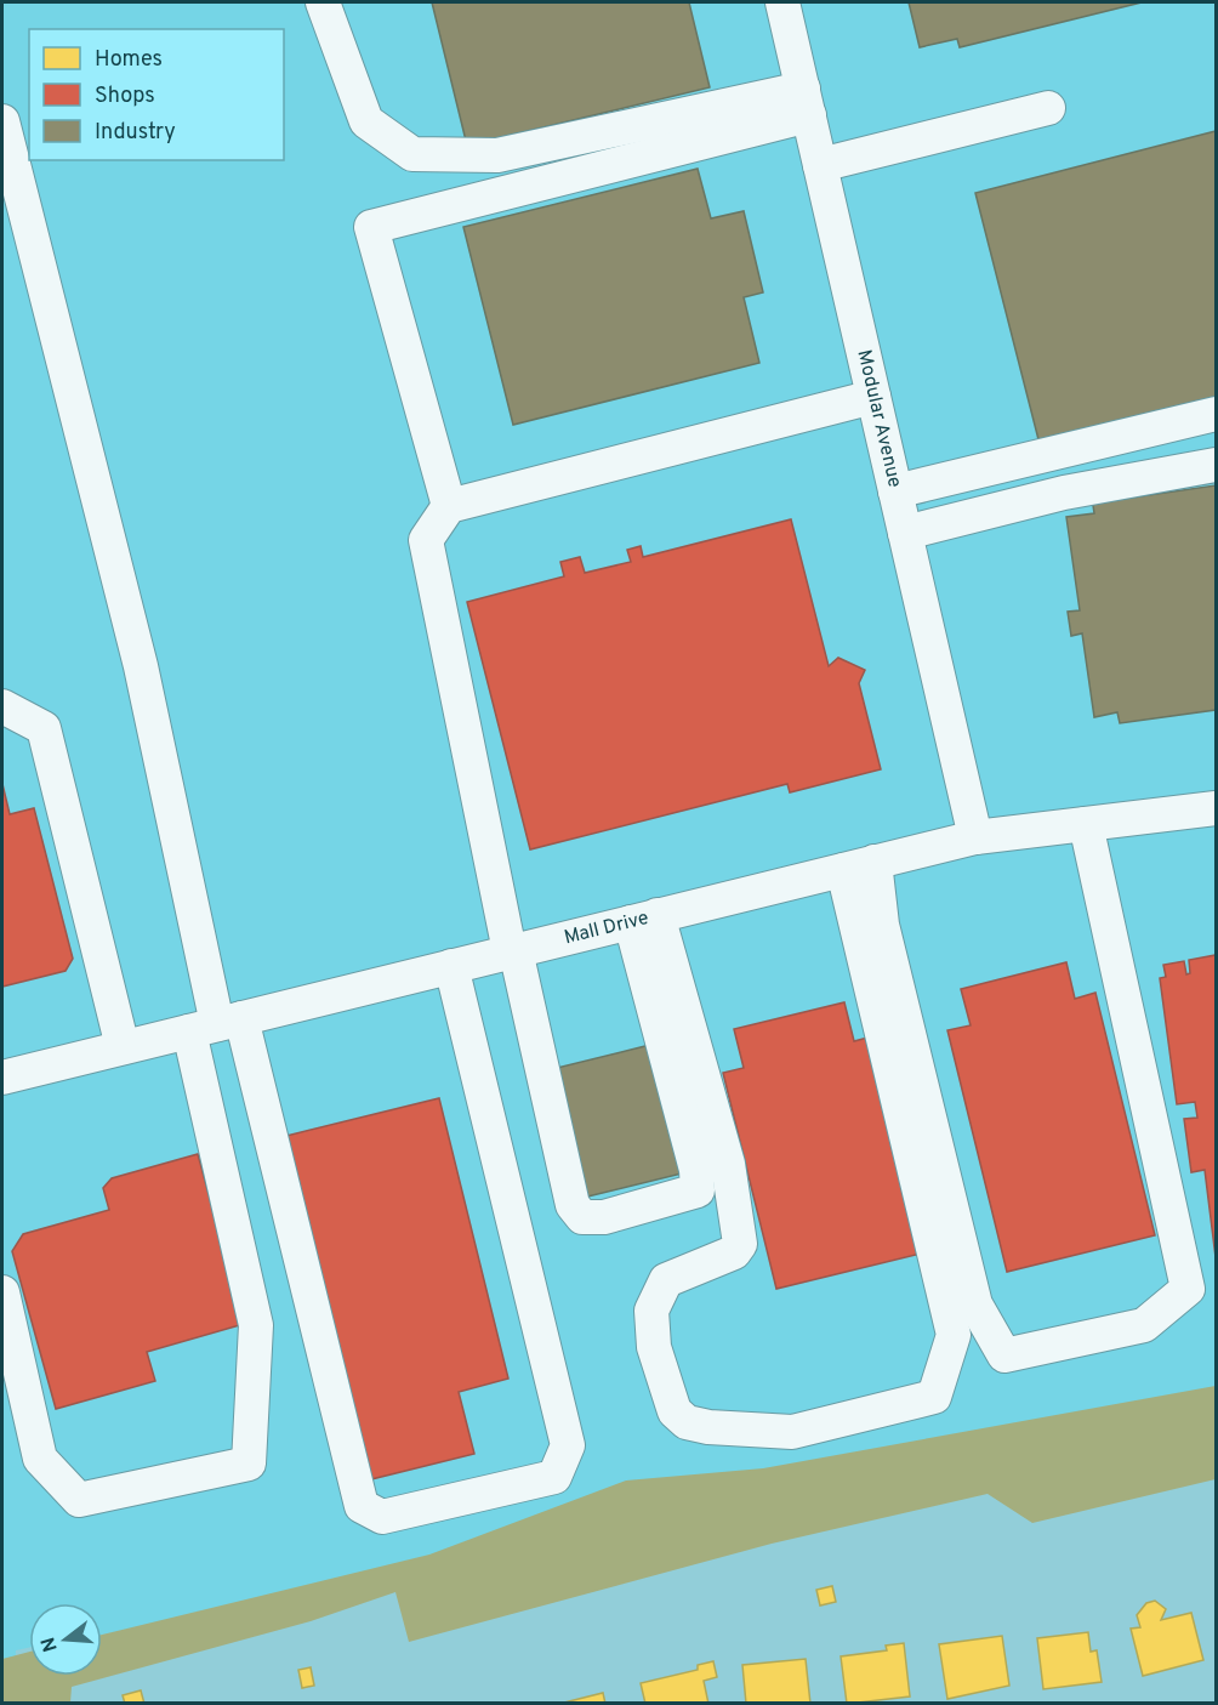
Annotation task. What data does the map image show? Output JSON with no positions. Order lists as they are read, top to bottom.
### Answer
{
  "streets": {
    "street": ["Modular Avenue", "Mall Drive"]
  },
  "crossings": [
    ["Modular Avenue", "Mall Drive"]
  ],
  "legend": ["Homes", "Shops", "Industry"],
  "north": "left"
}
